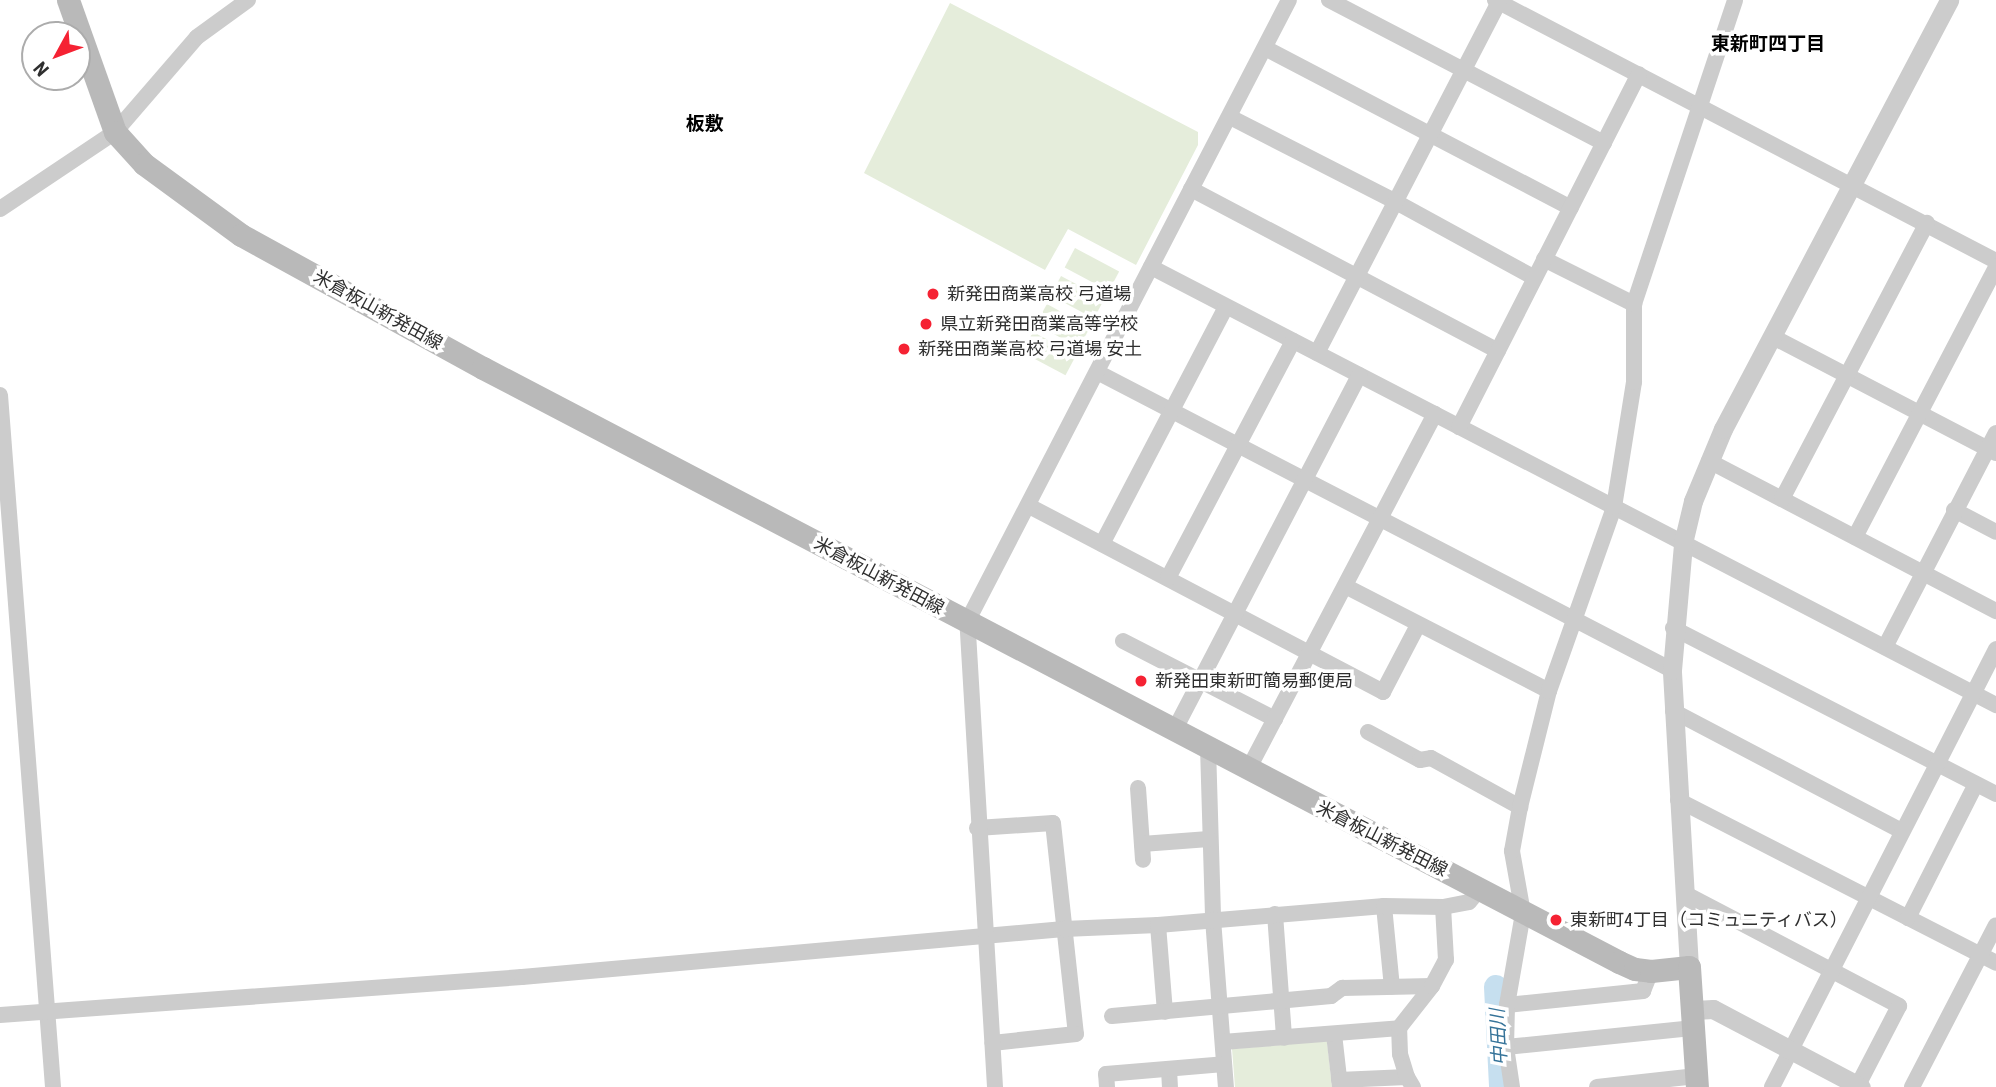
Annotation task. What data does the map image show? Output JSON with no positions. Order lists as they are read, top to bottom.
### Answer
{
  "streets": {
    "main road": ["米倉板山新発田線"]
  },
  "districts": ["東新町四丁目", "板敷"],
  "water": ["中田川"],
  "places": [
    "新発田商業高校 弓道場",
    "県立新発田商業高等学校",
    "新発田商業高校 弓道場 安土",
    "新発田東新町簡易郵便局",
    "東新町4丁目（コミュニティバス）"
  ],
  "north": "bottom left"
}
